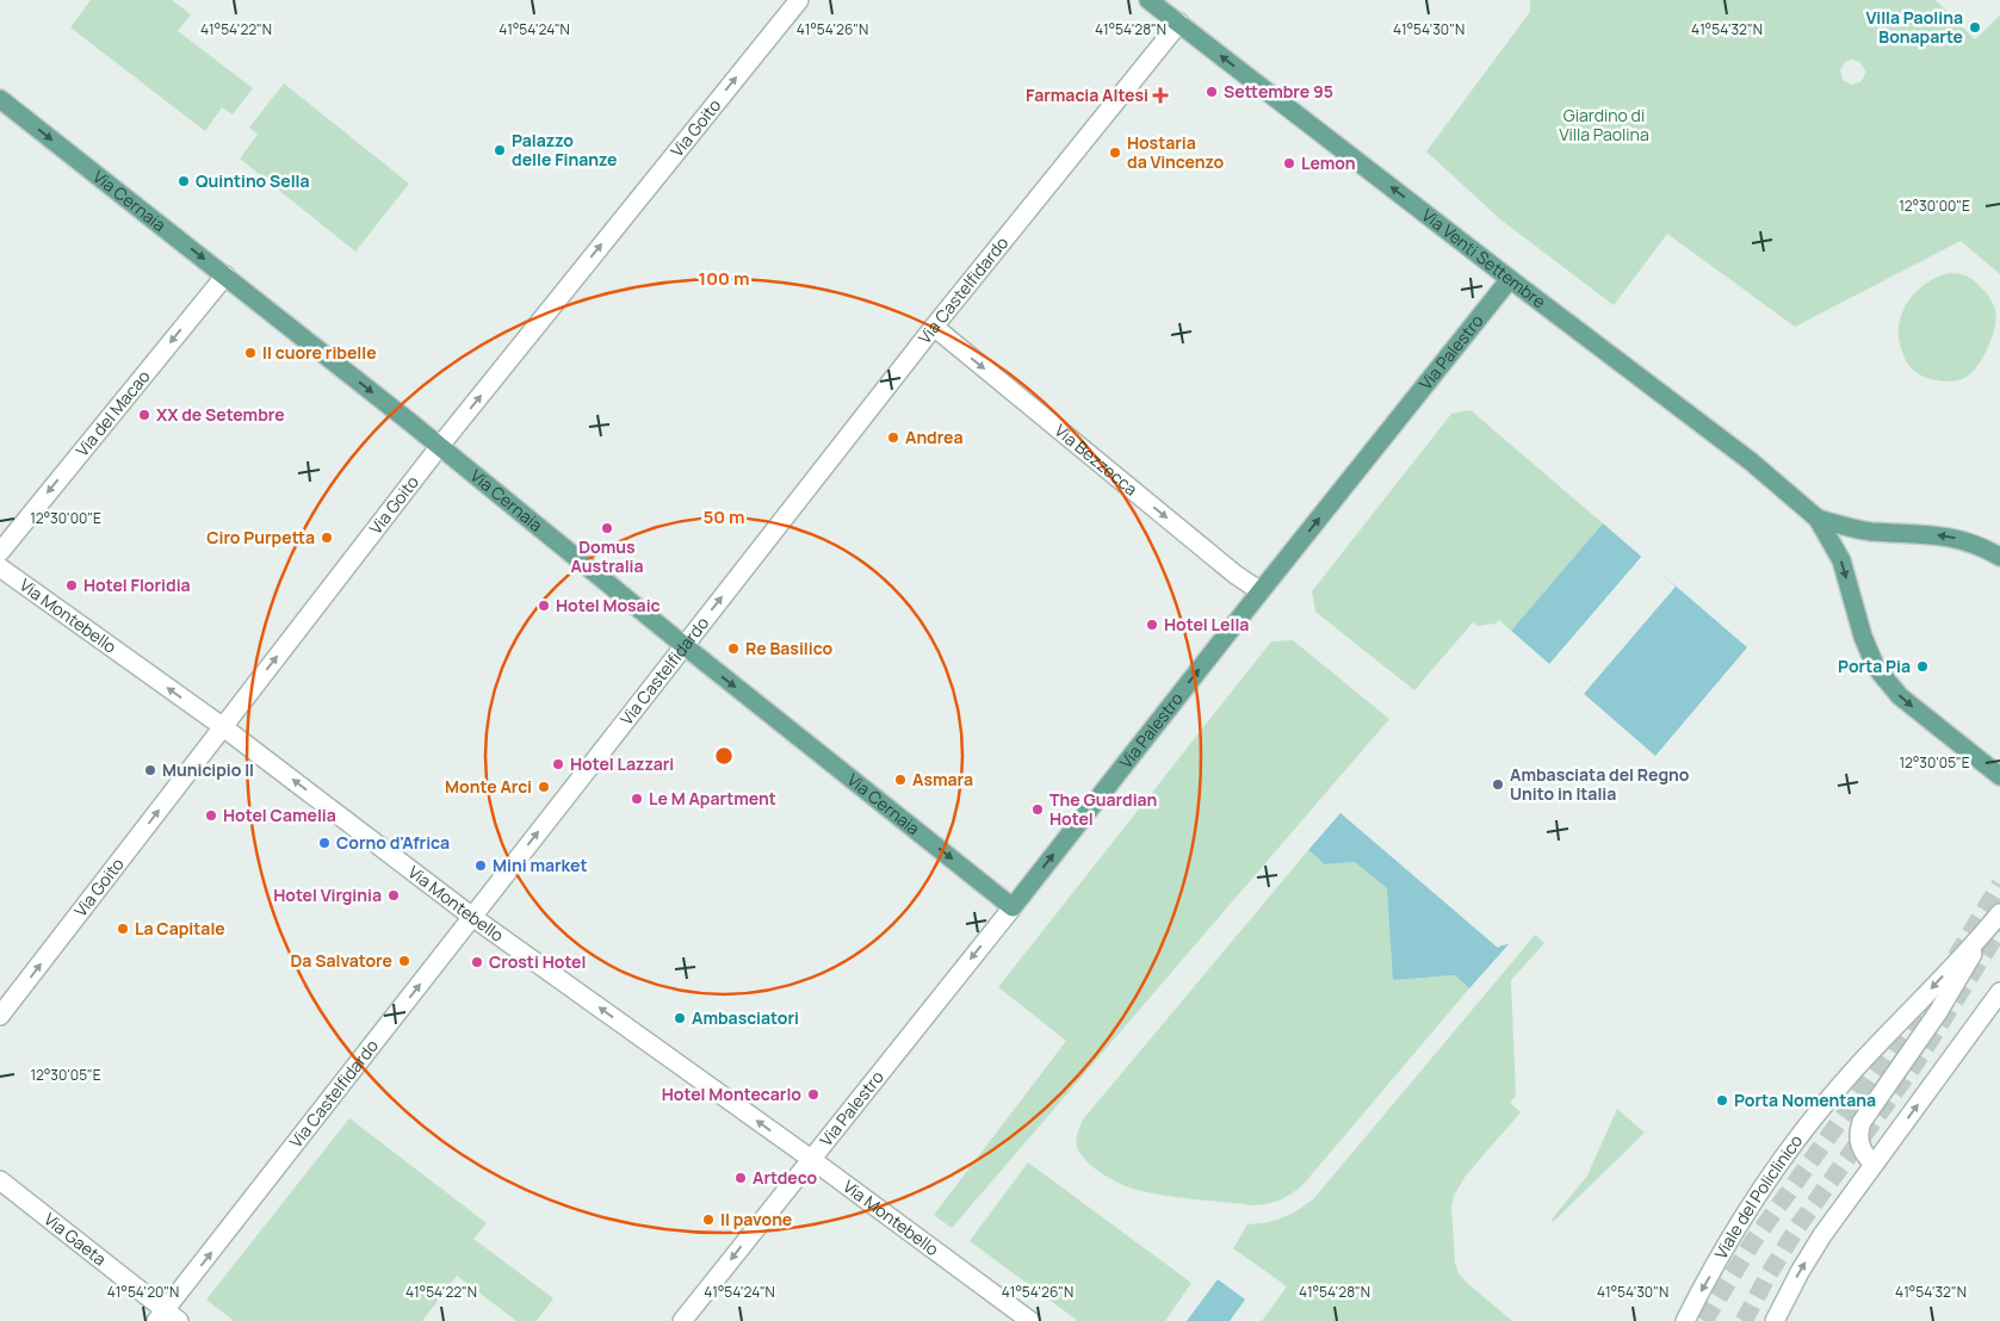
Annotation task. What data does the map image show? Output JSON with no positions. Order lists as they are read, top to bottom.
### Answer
{
  "streets": {
    "main road": ["Via Cernaia", "Via Venti Settembre", "Via Palestro"],
    "street": [
      "Via Goito",
      "Via Castelfidardo",
      "Via del Macao",
      "Via Bezzecca",
      "Via Montebello",
      "Viale del Policlinico",
      "Via Gaeta"
    ]
  },
  "crossings": [
    ["Via Goito", "Via Cernaia"],
    ["Via Goito", "Via Montebello"],
    ["Via Cernaia", "Via Castelfidardo"],
    ["Via Cernaia", "Via Palestro"],
    ["Via Cernaia", "Via del Macao"],
    ["Via Venti Settembre", "Via Castelfidardo"],
    ["Via Venti Settembre", "Via Palestro"],
    ["Via Castelfidardo", "Via Bezzecca"],
    ["Via Castelfidardo", "Via Montebello"],
    ["Via Castelfidardo", "Via Gaeta"],
    ["Via Palestro", "Via Bezzecca"],
    ["Via Palestro", "Via Montebello"]
  ],
  "one_way": [
    "Via Goito",
    "Via Cernaia",
    "Via Castelfidardo",
    "Via del Macao",
    "Via Bezzecca",
    "Via Montebello"
  ],
  "parks": ["Giardino di Villa Paolina"],
  "places": {
    "other": [
      "Villa Paolina Bonaparte",
      "Settembre 95",
      "Palazzo delle Finanze",
      "Hostaria da Vincenzo",
      "Lemon",
      "Quintino Sella",
      "Il cuore ribelle",
      "XX de Setembre",
      "Andrea",
      "Domus Australia",
      "Ciro Purpetta",
      "Hotel Floridia",
      "Hotel Mosaic",
      "Hotel Lella",
      "Re Basilico",
      "Porta Pia",
      "Hotel Lazzari",
      "Municipio II",
      "Asmara",
      "Ambasciata del Regno Unito in Italia",
      "Monte Arci",
      "Le M Apartment",
      "The Guardian Hotel",
      "Hotel Camelia",
      "Corno d'Africa",
      "Mini market",
      "Hotel Virginia",
      "La Capitale",
      "Da Salvatore",
      "Crosti Hotel",
      "Ambasciatori",
      "Hotel Montecarlo",
      "Porta Nomentana",
      "Artdeco",
      "Il pavone"
    ],
    "health": ["Farmacia Altesi"]
  },
  "coordinates": [
    "41°54'22\"N",
    "41°54'24\"N",
    "41°54'26\"N",
    "41°54'28\"N",
    "41°54'30\"N",
    "41°54'32\"N",
    "12°30'00\"E",
    "12°30'05\"E",
    "41°54'20\"N"
  ],
  "rings": ["100 m", "50 m"]
}
